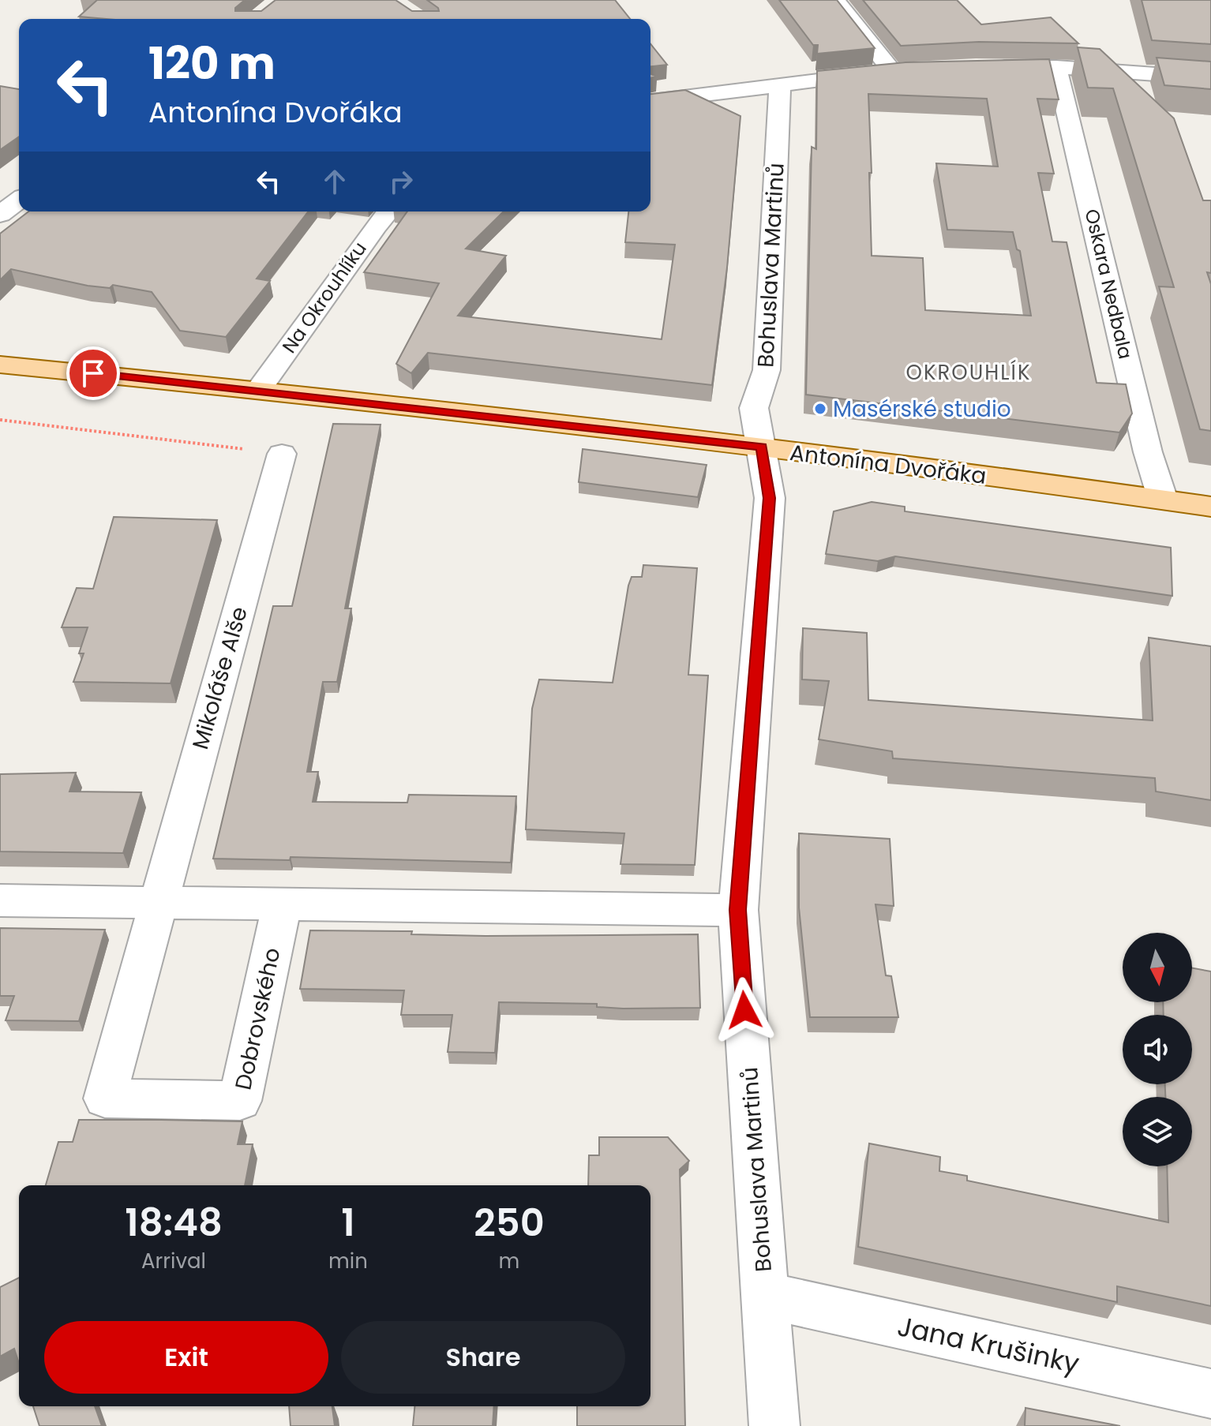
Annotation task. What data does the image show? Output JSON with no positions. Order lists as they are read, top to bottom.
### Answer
{
  "streets": {
    "main road": ["Antonína Dvořáka"],
    "street": [
      "Bohuslava Martinů",
      "Oskara Nedbala",
      "Na Okrouhlíku",
      "Mikoláše Alše",
      "Dobrovského",
      "Jana Krušinky"
    ]
  },
  "crossings": [
    ["Bohuslava Martinů", "Antonína Dvořáka"],
    ["Bohuslava Martinů", "Jana Krušinky"],
    ["Oskara Nedbala", "Antonína Dvořáka"],
    ["Na Okrouhlíku", "Antonína Dvořáka"],
    ["Mikoláše Alše", "Dobrovského"]
  ],
  "districts": ["OKROUHLÍK"],
  "places": ["Masérské studio"],
  "north": "bottom",
  "page": {
    "turn": ["120 m", "Antonína Dvořáka"],
    "eta": [
      "18:48",
      "Arrival",
      "1",
      "min",
      "250",
      "m"
    ],
    "buttons": ["Exit", "Share"]
  }
}
